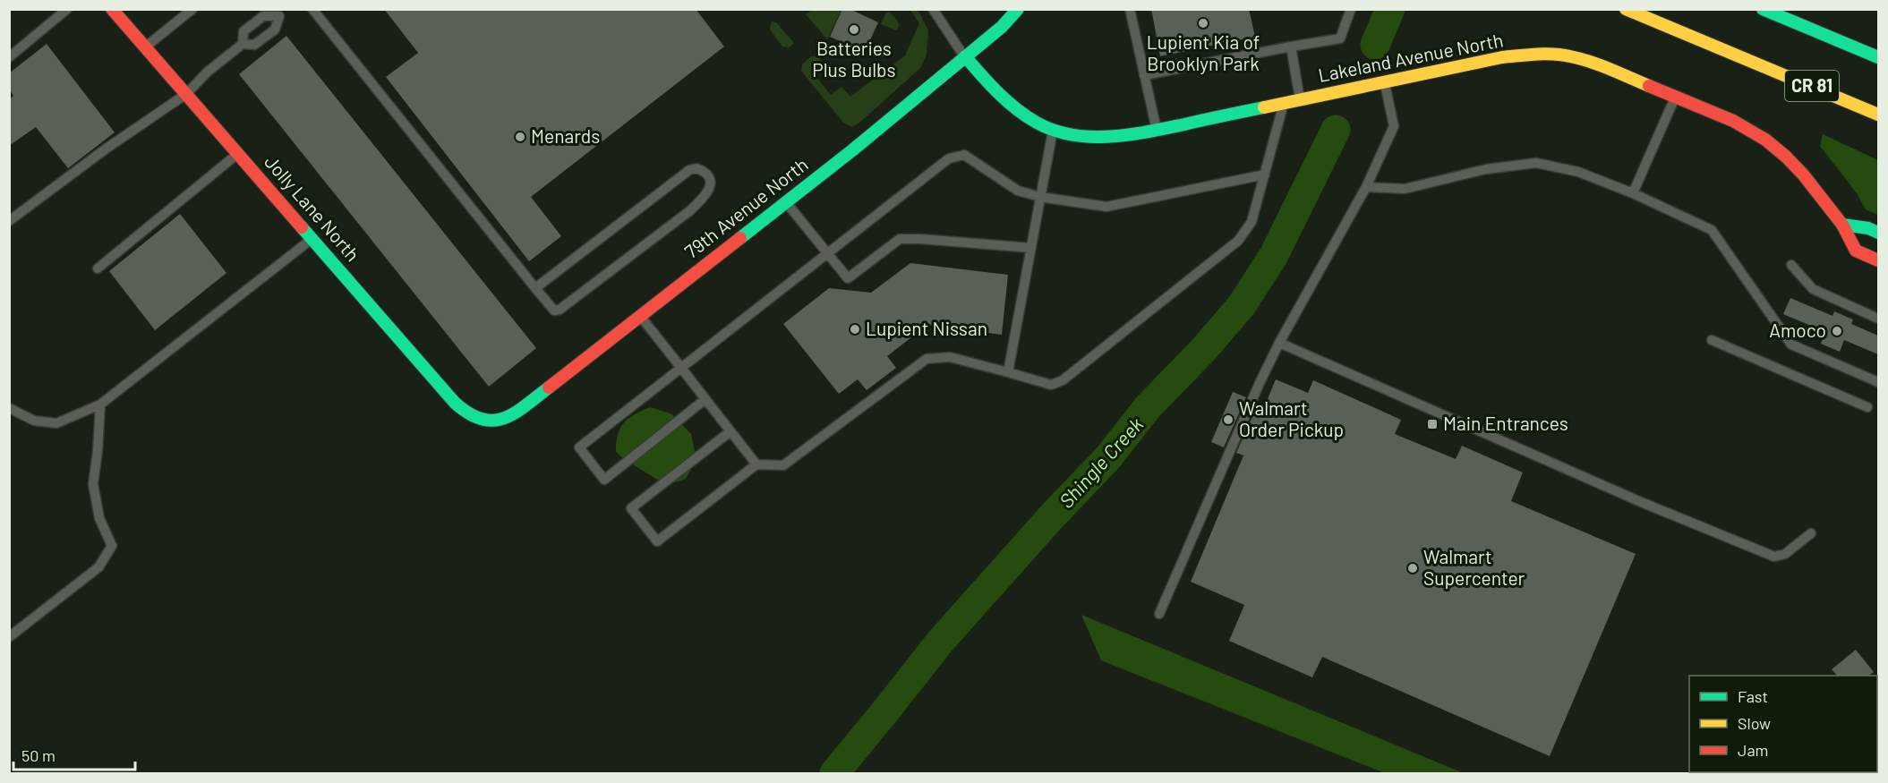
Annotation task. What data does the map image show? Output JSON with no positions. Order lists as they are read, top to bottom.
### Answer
{
  "streets": {
    "main road": [
      "Lakeland Avenue North",
      "CR 81",
      "Jolly Lane North",
      "79th Avenue North"
    ]
  },
  "crossings": [
    ["Lakeland Avenue North", "79th Avenue North"],
    ["Jolly Lane North", "79th Avenue North"]
  ],
  "water": ["Shingle Creek"],
  "places": {
    "other": [
      "Lupient Kia of Brooklyn Park",
      "Batteries Plus Bulbs",
      "Menards",
      "Lupient Nissan",
      "Amoco",
      "Walmart Order Pickup",
      "Walmart Supercenter"
    ],
    "transit": ["Main Entrances"]
  },
  "legend": ["Fast", "Slow", "Jam"],
  "scale_bar": "50 m"
}
